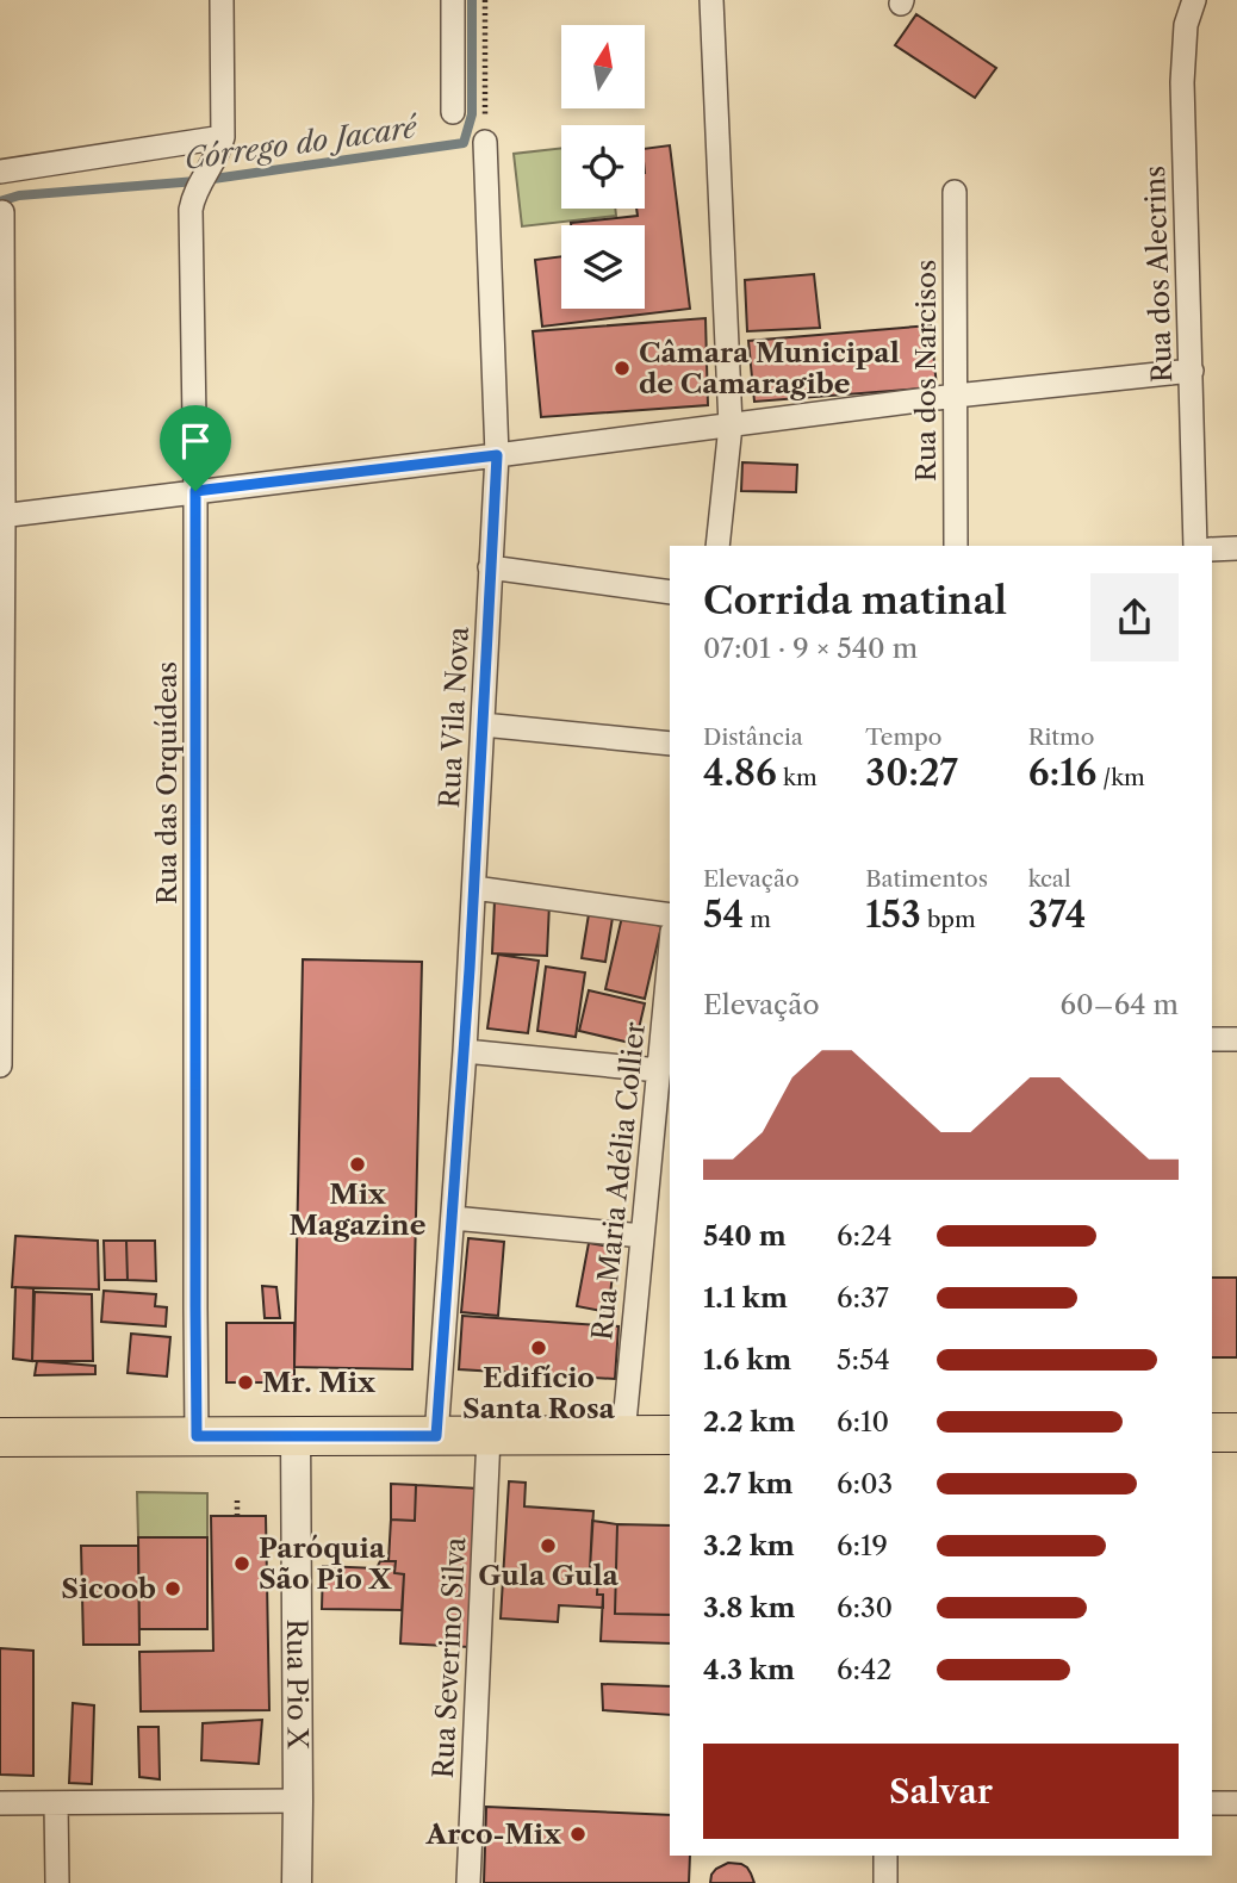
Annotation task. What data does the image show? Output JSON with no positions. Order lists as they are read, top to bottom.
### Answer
{
  "streets": {
    "street": [
      "Rua dos Alecrins",
      "Rua dos Narcisos",
      "Rua Vila Nova",
      "Rua das Orquídeas",
      "Rua Maria Adélia Collier",
      "Rua Severino Silva",
      "Rua Pio X"
    ]
  },
  "water": ["Córrego do Jacaré"],
  "places": [
    "Câmara Municipal de Camaragibe",
    "Mix Magazine",
    "Edifício Santa Rosa",
    "Mr. Mix",
    "Gula Gula",
    "Paróquia São Pio X",
    "Sicoob",
    "Arco-Mix"
  ],
  "north": "top",
  "page": {
    "heading": ["Corrida matinal", "07:01 · 9 × 540 m"],
    "stats": [
      ["Distância", "4.86 km"],
      ["Tempo", "30:27"],
      ["Ritmo", "6:16 /km"],
      ["Elevação", "54 m"],
      ["Batimentos", "153 bpm"],
      ["kcal", "374"]
    ],
    "chart": ["Elevação", "60–64 m"],
    "list": [
      {
        "name": "540 m",
        "note": "6:24"
      },
      {
        "name": "1.1 km",
        "note": "6:37"
      },
      {
        "name": "1.6 km",
        "note": "5:54"
      },
      {
        "name": "2.2 km",
        "note": "6:10"
      },
      {
        "name": "2.7 km",
        "note": "6:03"
      },
      {
        "name": "3.2 km",
        "note": "6:19"
      },
      {
        "name": "3.8 km",
        "note": "6:30"
      },
      {
        "name": "4.3 km",
        "note": "6:42"
      }
    ],
    "buttons": "Salvar"
  }
}
